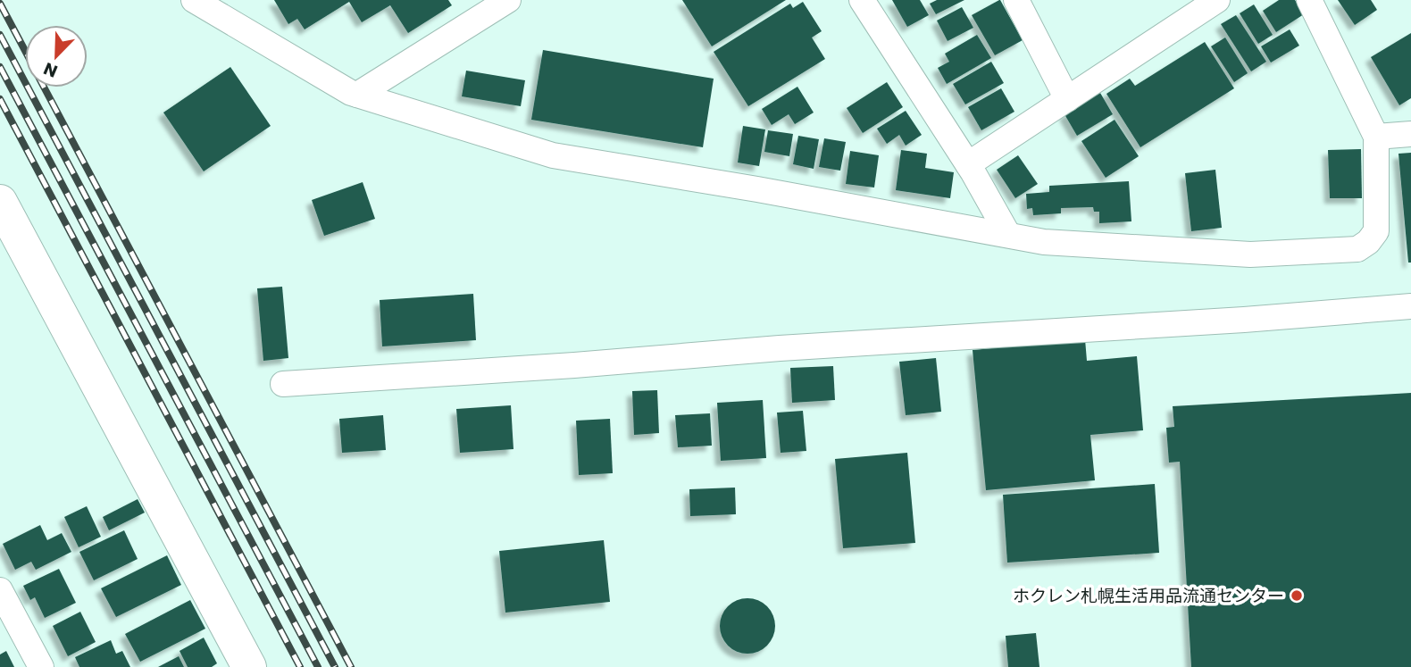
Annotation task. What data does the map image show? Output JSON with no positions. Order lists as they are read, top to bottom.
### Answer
{
  "places": ["ホクレン札幌生活用品流通センター"],
  "north": "bottom left"
}
